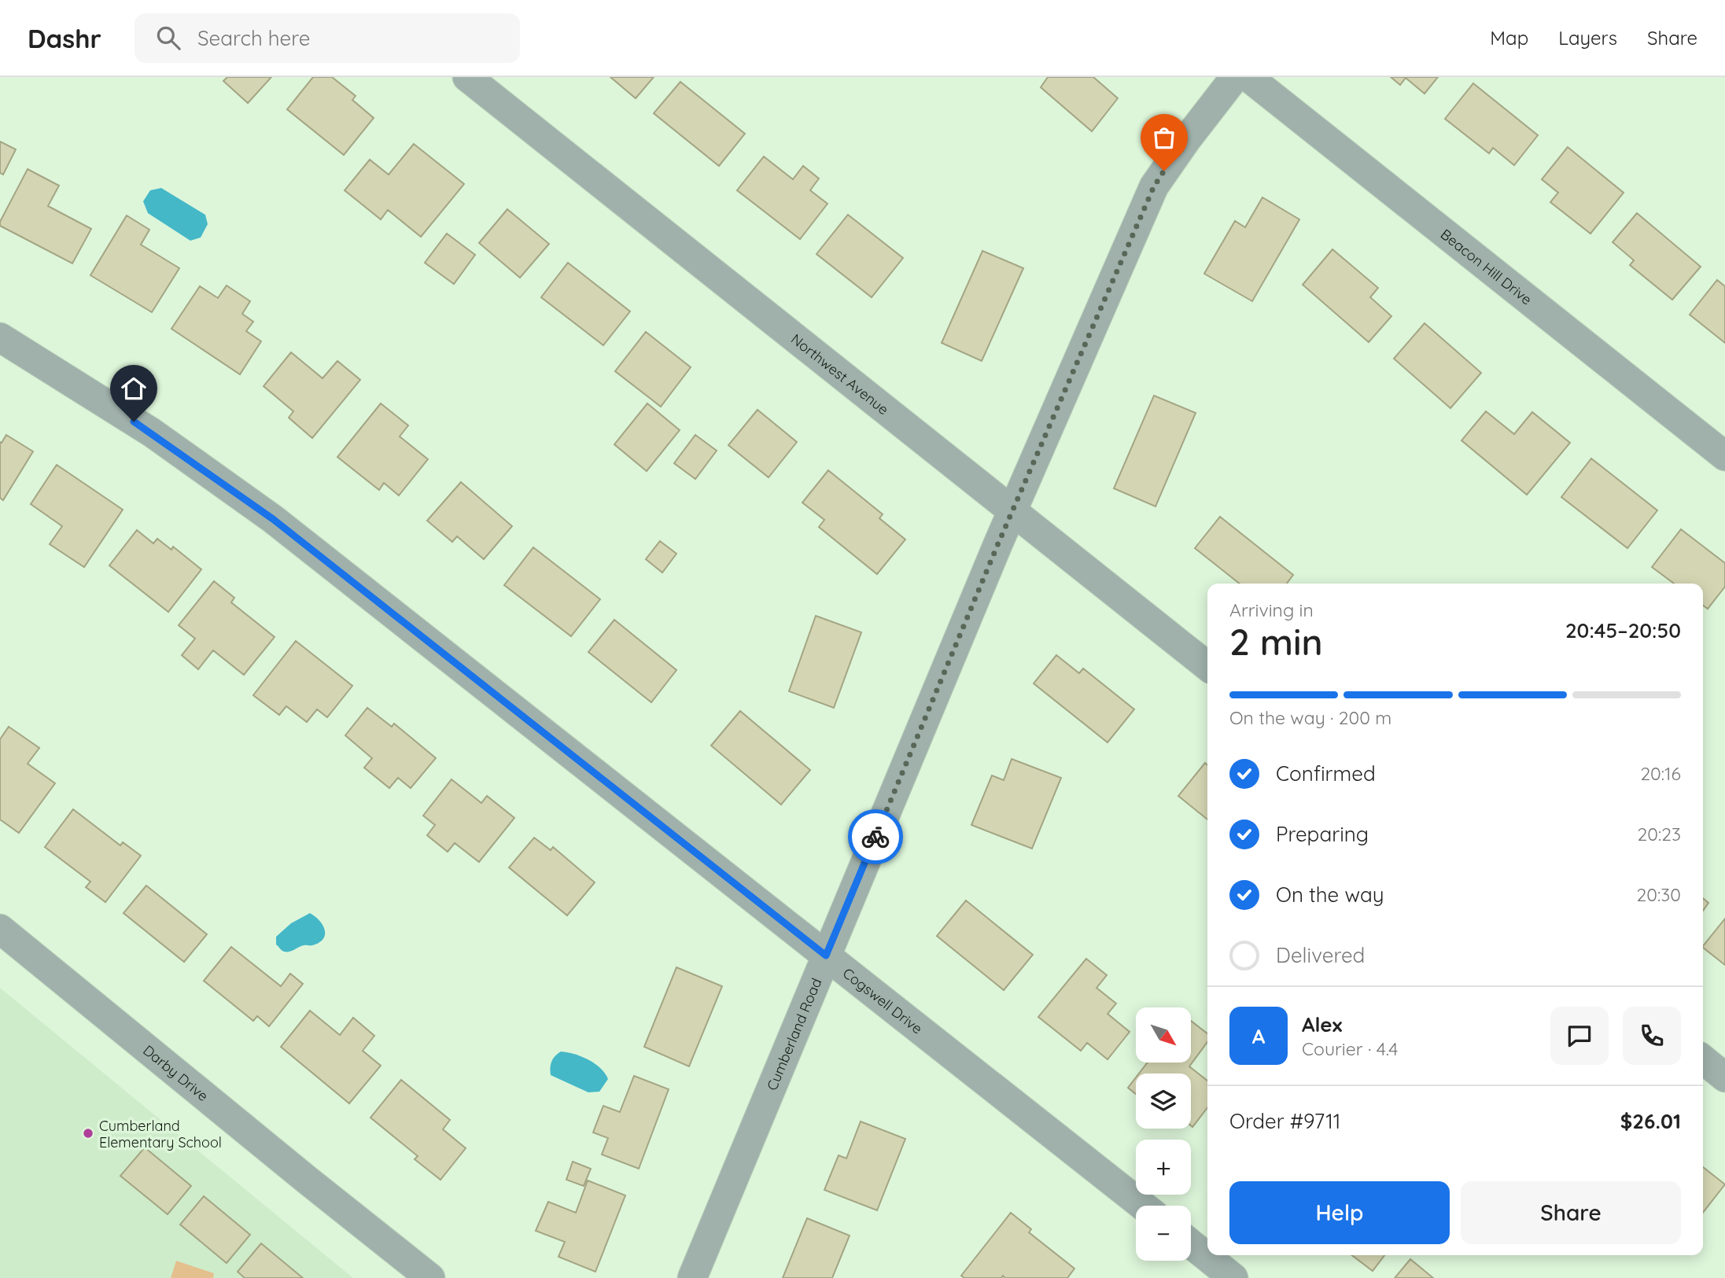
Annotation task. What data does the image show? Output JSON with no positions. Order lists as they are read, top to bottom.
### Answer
{
  "streets": {
    "street": [
      "Beacon Hill Drive",
      "Northwest Avenue",
      "Cogswell Drive",
      "Cumberland Road",
      "Darby Drive"
    ]
  },
  "crossings": [
    ["Northwest Avenue", "Cumberland Road"],
    ["Cogswell Drive", "Cumberland Road"]
  ],
  "places": ["Cumberland Elementary School"],
  "north": "bottom right",
  "page": {
    "header": "Dashr",
    "search": "Search here",
    "nav": ["Map", "Layers", "Share"],
    "heading": ["2 min", "Arriving in", "20:45–20:50"],
    "panel": [
      "Alex",
      "Courier · 4.4",
      "Order #9711",
      "$26.01"
    ],
    "bar": "On the way · 200 m",
    "list": [
      ["Confirmed", "20:16"],
      ["Preparing", "20:23"],
      ["On the way", "20:30"],
      "Delivered"
    ],
    "round": "A",
    "map_buttons": ["+", "−"],
    "buttons": ["Help", "Share"]
  }
}
